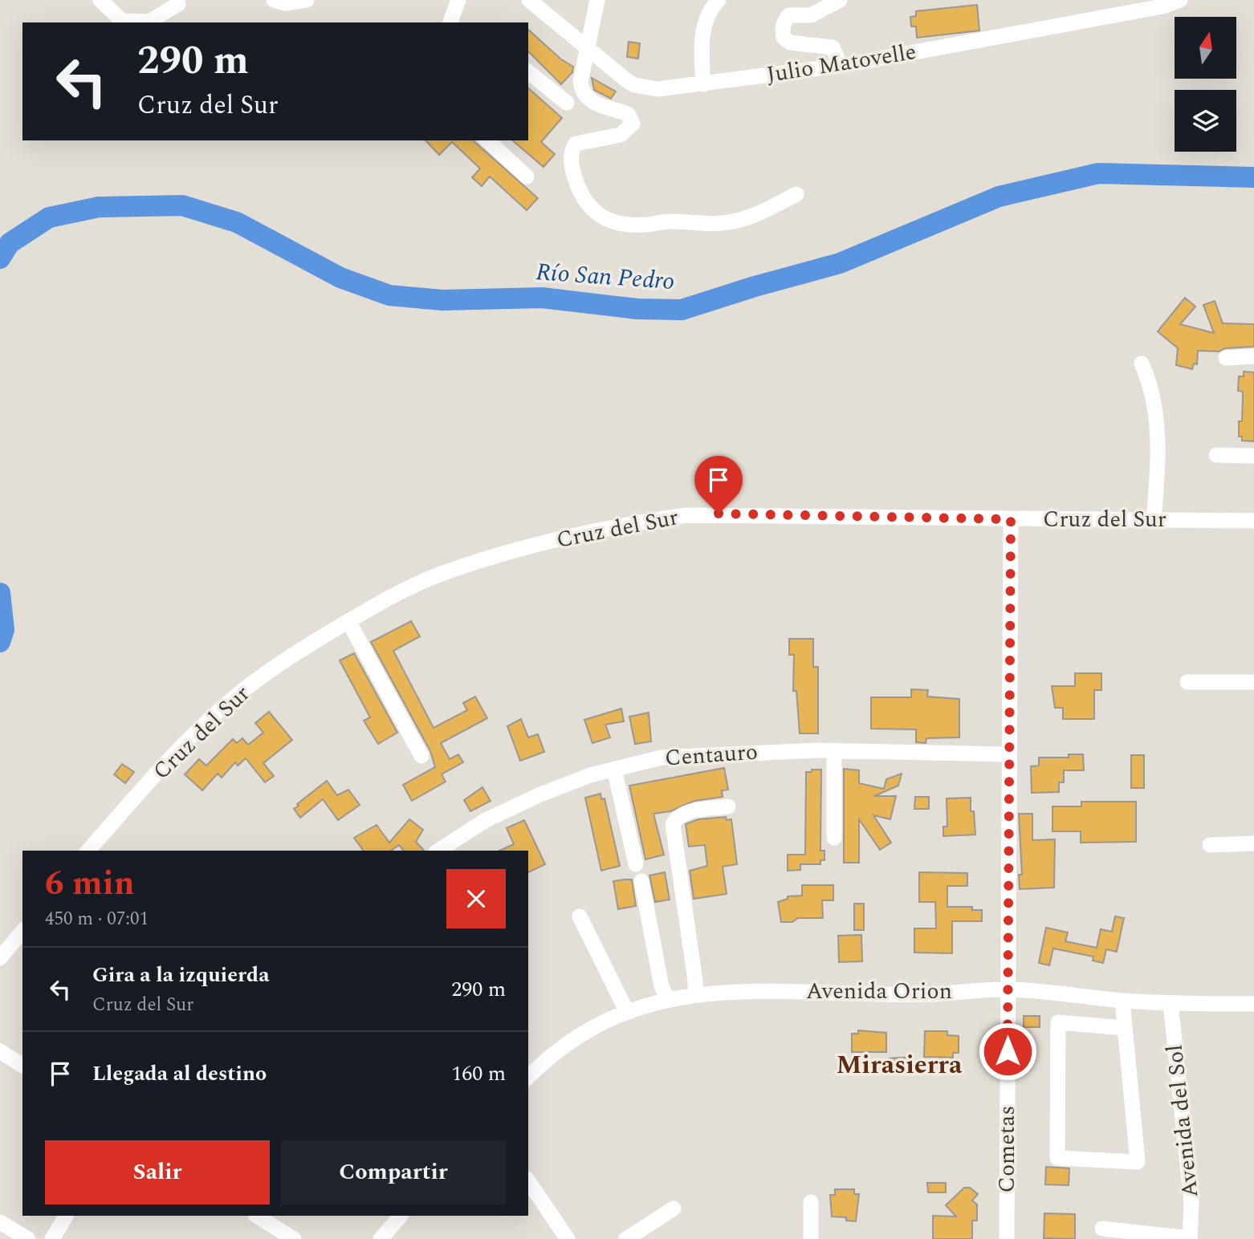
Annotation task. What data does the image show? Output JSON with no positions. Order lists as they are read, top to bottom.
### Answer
{
  "streets": {
    "street": [
      "Julio Matovelle",
      "Cruz del Sur",
      "Centauro",
      "Avenida Orion",
      "Avenida del Sol",
      "Cometas"
    ]
  },
  "crossings": [
    ["Cruz del Sur", "Cometas"],
    ["Centauro", "Cometas"],
    ["Avenida Orion", "Avenida del Sol"],
    ["Avenida Orion", "Cometas"]
  ],
  "districts": ["Mirasierra"],
  "water": ["Río San Pedro"],
  "north": "top",
  "page": {
    "turn": ["290 m", "Cruz del Sur"],
    "heading": ["6 min", "450 m · 07:01"],
    "list": [
      {
        "name": "Gira a la izquierda",
        "note": "Cruz del Sur",
        "value": "290 m"
      },
      {
        "name": "Llegada al destino",
        "value": "160 m"
      }
    ],
    "buttons": ["Salir", "Compartir"]
  }
}
